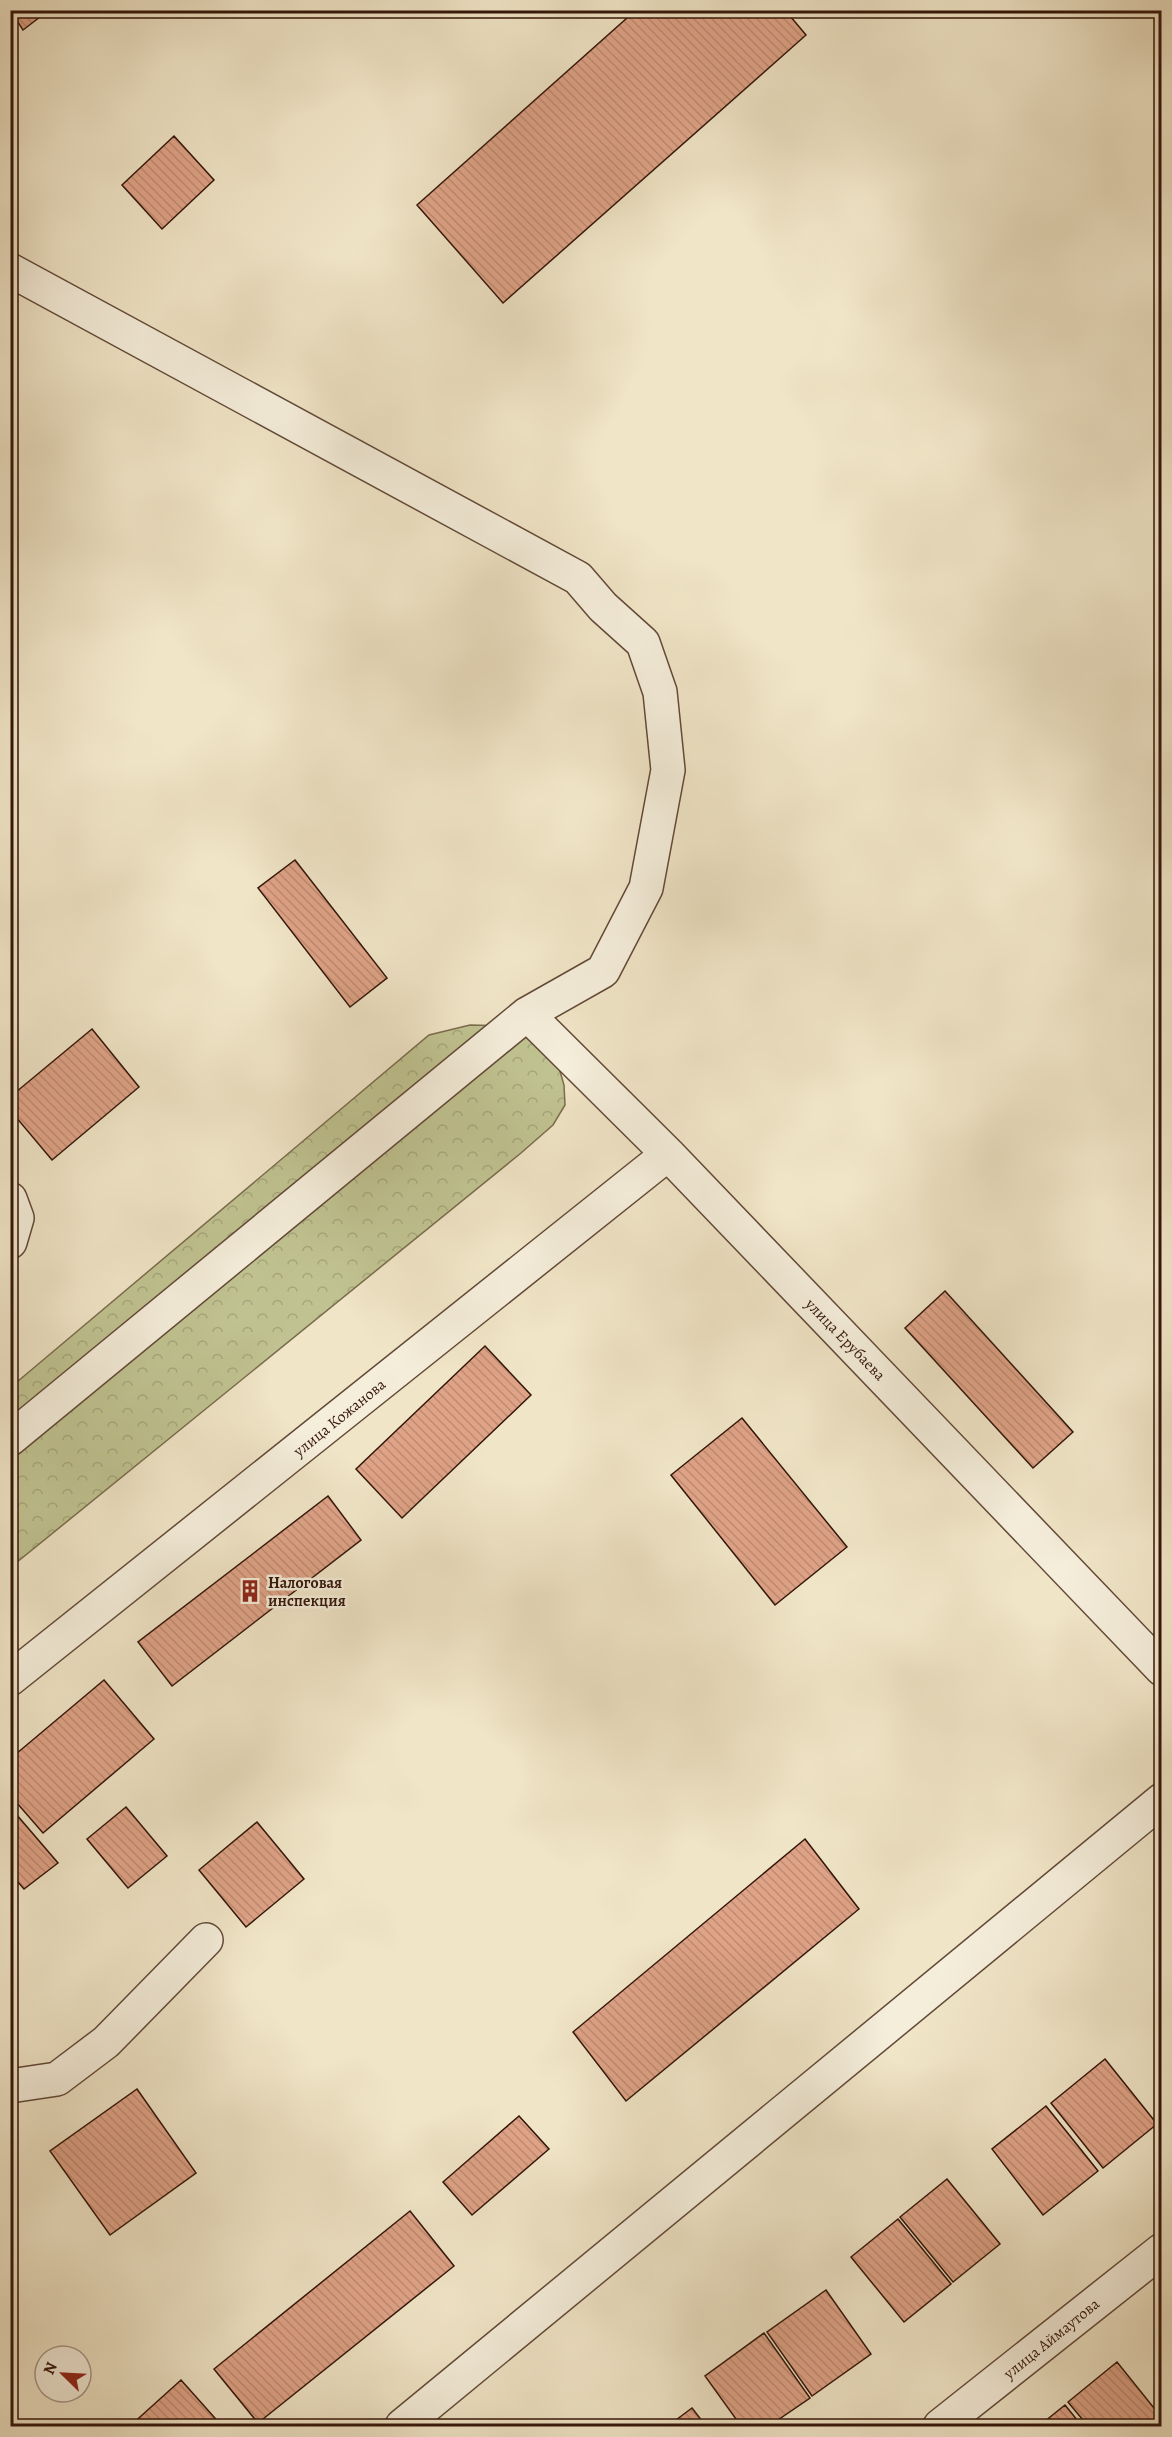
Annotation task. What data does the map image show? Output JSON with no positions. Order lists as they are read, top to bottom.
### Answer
{
  "streets": {
    "street": ["улица Ерубаева", "улица Кожанова", "улица Аймаутова"]
  },
  "crossings": [
    ["улица Ерубаева", "улица Кожанова"]
  ],
  "places": {
    "building": ["Налоговая инспекция"]
  },
  "north": "top left"
}
